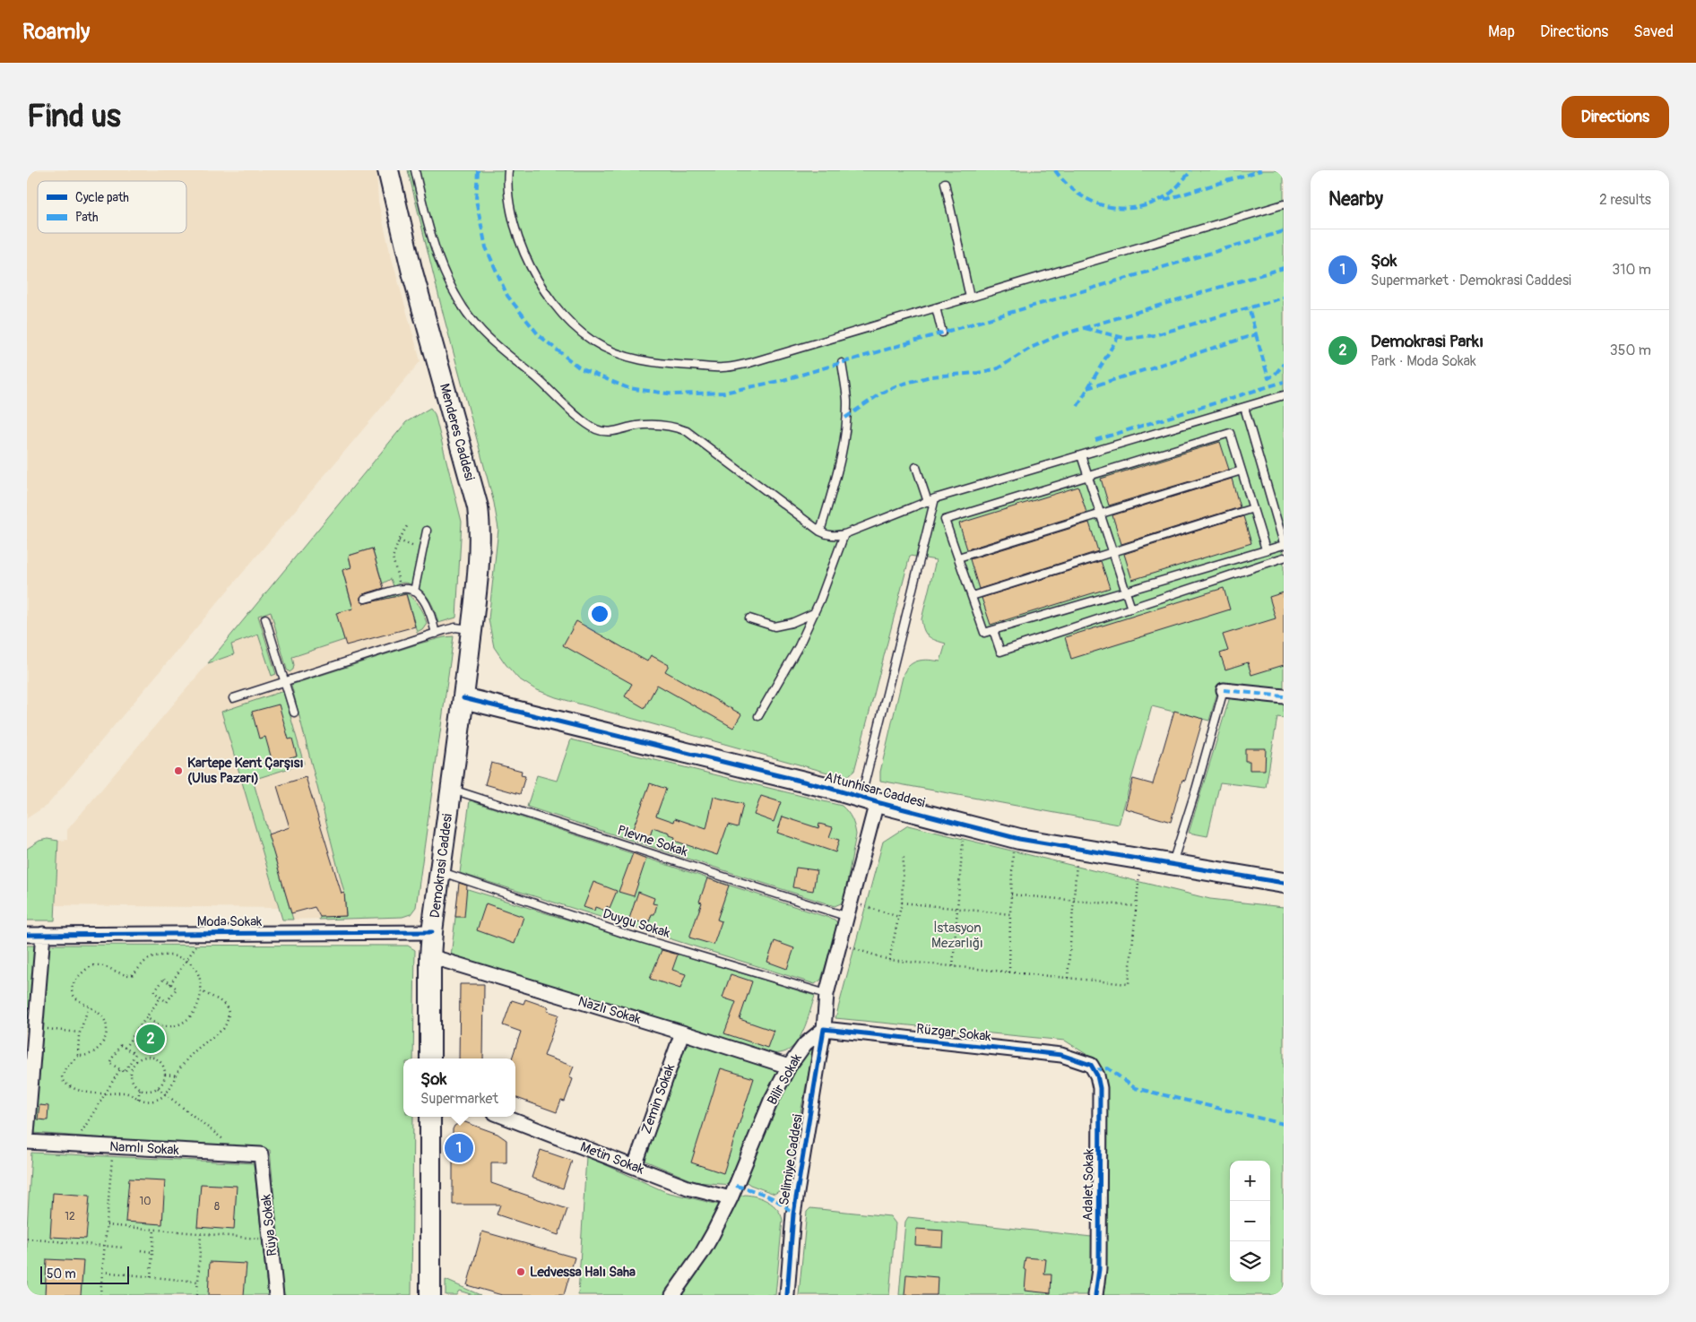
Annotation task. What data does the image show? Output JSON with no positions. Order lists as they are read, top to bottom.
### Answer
{
  "streets": {
    "main road": ["Menderes Caddesi", "Altunhisar Caddesi", "Demokrasi Caddesi"],
    "street": [
      "Moda Sokak",
      "Nazlı Sokak",
      "Rüzgar Sokak",
      "Bilir Sokak",
      "Zemin Sokak",
      "Namlı Sokak",
      "Metin Sokak",
      "Selimiye Caddesi",
      "Adalet Sokak",
      "Rüya Sokak"
    ],
    "lane": ["Plevne Sokak", "Duygu Sokak"]
  },
  "crossings": [
    ["Menderes Caddesi", "Altunhisar Caddesi"],
    ["Menderes Caddesi", "Demokrasi Caddesi"],
    ["Altunhisar Caddesi", "Demokrasi Caddesi"],
    ["Plevne Sokak", "Demokrasi Caddesi"],
    ["Demokrasi Caddesi", "Moda Sokak"],
    ["Demokrasi Caddesi", "Duygu Sokak"],
    ["Demokrasi Caddesi", "Nazlı Sokak"],
    ["Nazlı Sokak", "Bilir Sokak"],
    ["Nazlı Sokak", "Zemin Sokak"],
    ["Rüzgar Sokak", "Bilir Sokak"],
    ["Rüzgar Sokak", "Selimiye Caddesi"],
    ["Rüzgar Sokak", "Adalet Sokak"],
    ["Bilir Sokak", "Metin Sokak"],
    ["Bilir Sokak", "Selimiye Caddesi"],
    ["Zemin Sokak", "Metin Sokak"],
    ["Namlı Sokak", "Rüya Sokak"]
  ],
  "parks": ["İstasyon Mezarlığı"],
  "places": ["Kartepe Kent Çarşısı (Ulus Pazarı)", "Ledvessa Halı Saha"],
  "house_numbers": ["10", "8", "12"],
  "legend": ["Cycle path", "Path"],
  "scale_bar": "50 m",
  "page": {
    "header": "Roamly",
    "nav": ["Map", "Directions", "Saved"],
    "buttons": "Directions",
    "title": "Find us",
    "heading": ["Nearby", "2 results"],
    "list": [
      {
        "mark": "1",
        "name": "Şok",
        "note": "Supermarket · Demokrasi Caddesi",
        "value": "310 m"
      },
      {
        "mark": "2",
        "name": "Demokrasi Parkı",
        "note": "Park · Moda Sokak",
        "value": "350 m"
      }
    ],
    "pins": ["2", "1"],
    "popup": ["Şok", "Supermarket"],
    "map_buttons": ["+", "−"],
    "scale": "50 m"
  }
}
